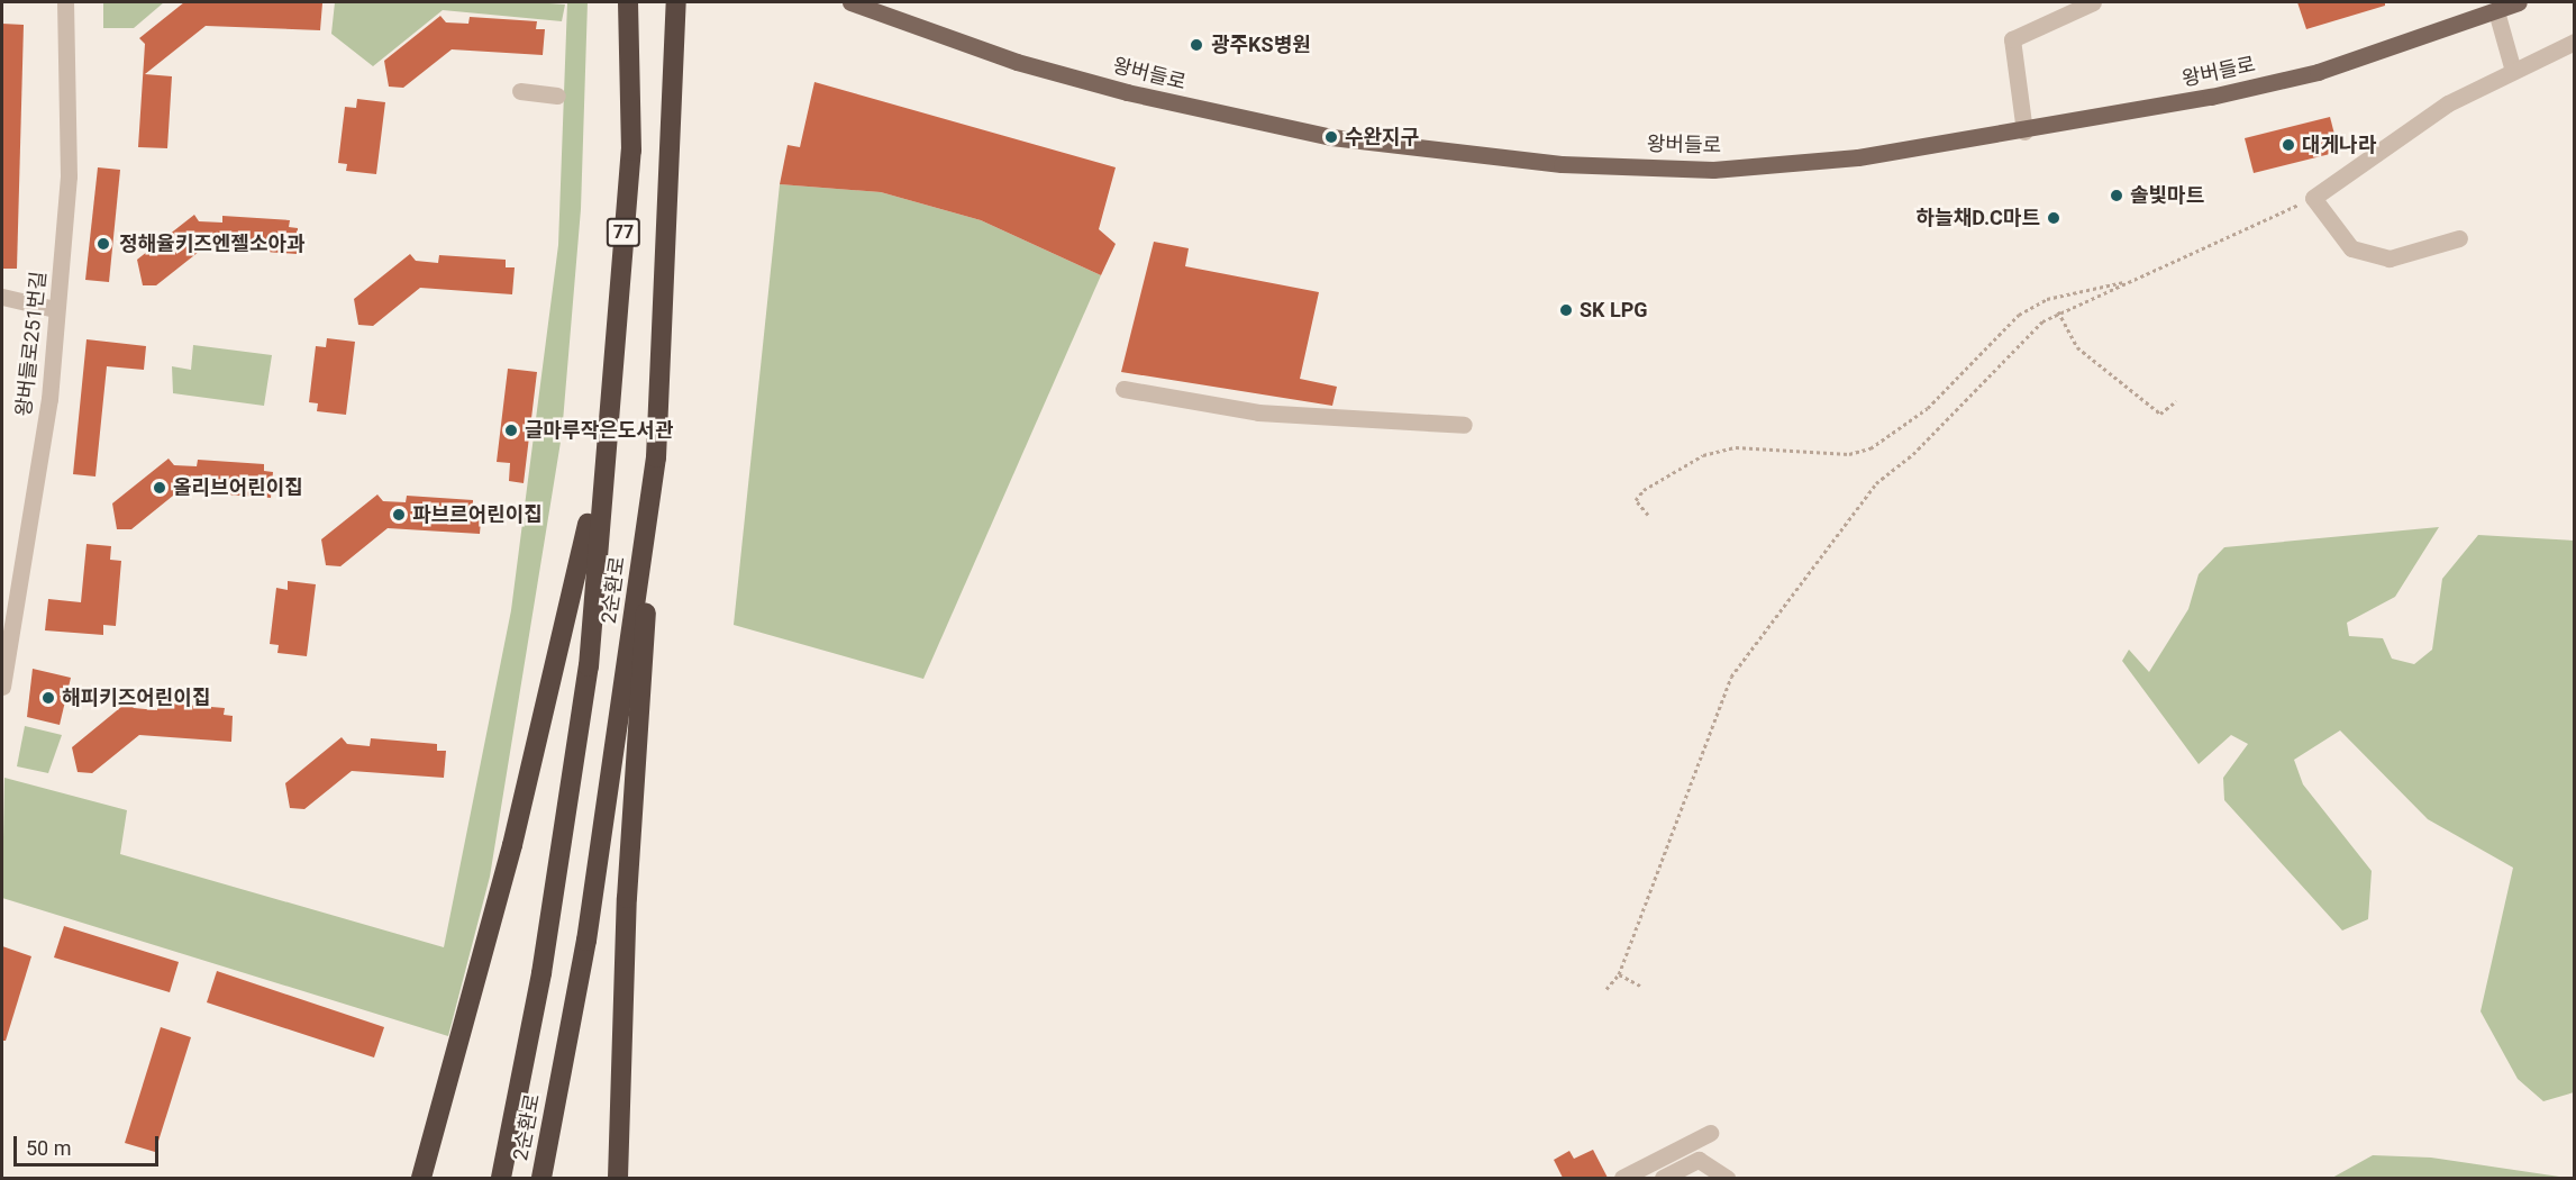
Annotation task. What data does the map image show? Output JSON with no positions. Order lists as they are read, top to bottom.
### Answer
{
  "streets": {
    "highway": ["77", "2순환로"],
    "main road": ["왕버들로"],
    "street": ["왕버들로251번길"]
  },
  "places": [
    "광주KS병원",
    "수완지구",
    "대게나라",
    "솔빛마트",
    "하늘채D.C마트",
    "정해율키즈엔젤소아과",
    "SK LPG",
    "글마루작은도서관",
    "올리브어린이집",
    "파브르어린이집",
    "해피키즈어린이집"
  ],
  "scale_bar": "50 m"
}
